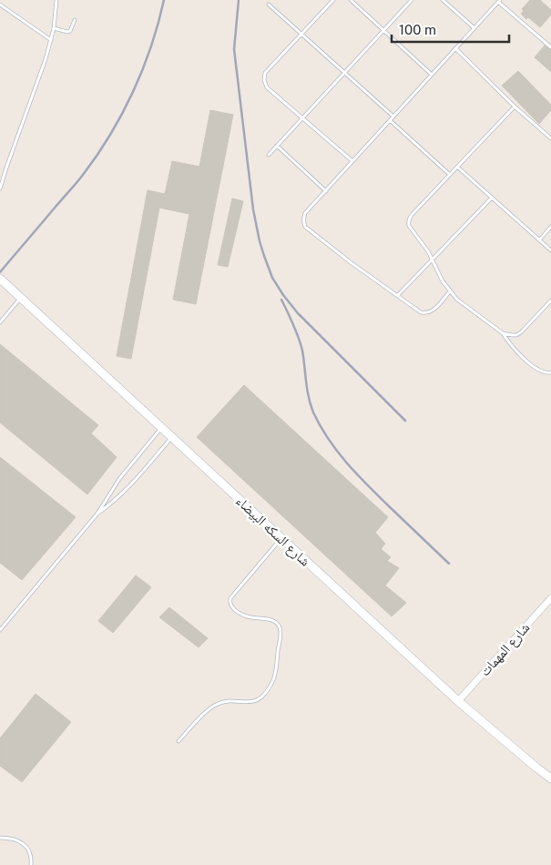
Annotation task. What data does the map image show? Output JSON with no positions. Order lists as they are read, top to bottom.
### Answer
{
  "streets": {
    "street": ["شارع السكه البيضاء", "شارع المهمات"]
  },
  "crossings": [
    ["شارع السكه البيضاء", "شارع المهمات"]
  ],
  "scale_bar": "100 m"
}
